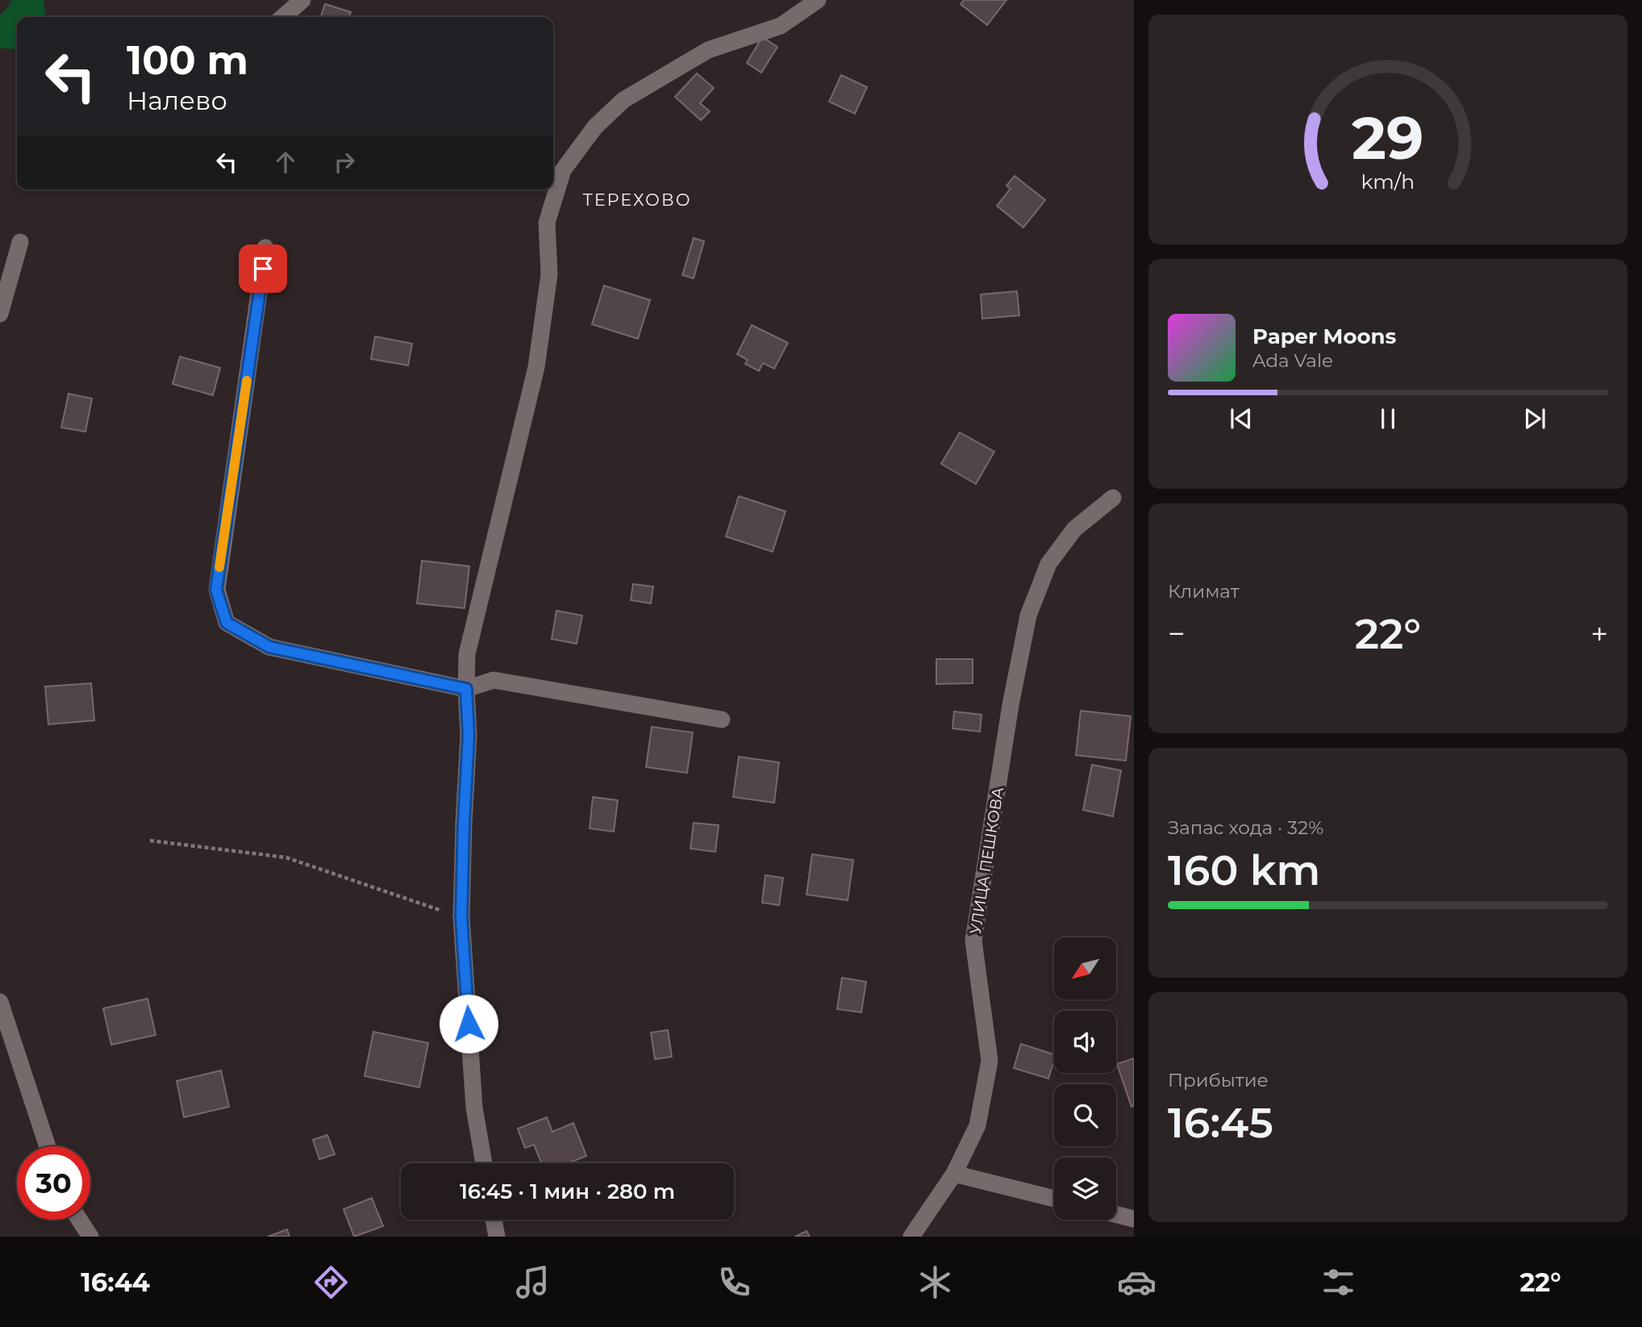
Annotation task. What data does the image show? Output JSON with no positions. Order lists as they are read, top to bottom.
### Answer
{
  "streets": {
    "street": ["УЛИЦА ПЕШКОВА"]
  },
  "districts": ["ТЕРЕХОВО"],
  "north": "bottom left",
  "page": {
    "turn": ["100 m", "Налево"],
    "song": ["Paper Moons", "Ada Vale"],
    "tile": [
      "Климат",
      ["Запас хода · 32%", "160 km"],
      ["Прибытие", "16:45"]
    ],
    "heat": ["−", "22°", "+"],
    "limit": "30",
    "trip": "16:45 · 1 мин · 280 m",
    "tabs": ["16:44", "22°"],
    "gauge": ["29", "km/h"]
  }
}
